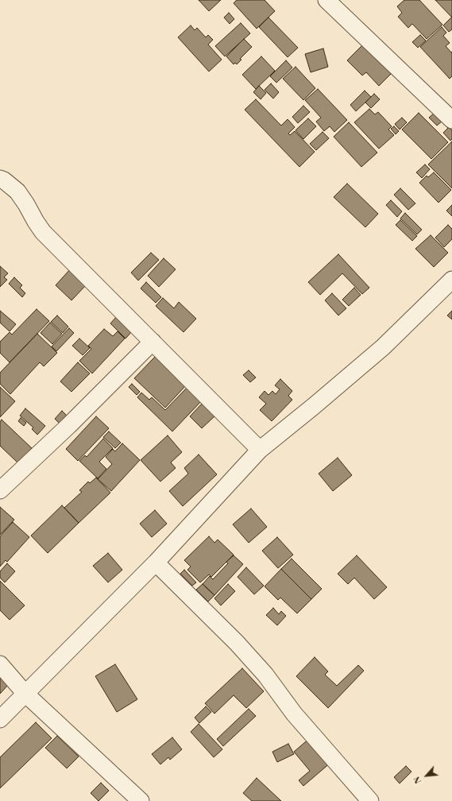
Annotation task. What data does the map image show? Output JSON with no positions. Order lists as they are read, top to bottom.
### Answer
{
  "north": "bottom left"
}
